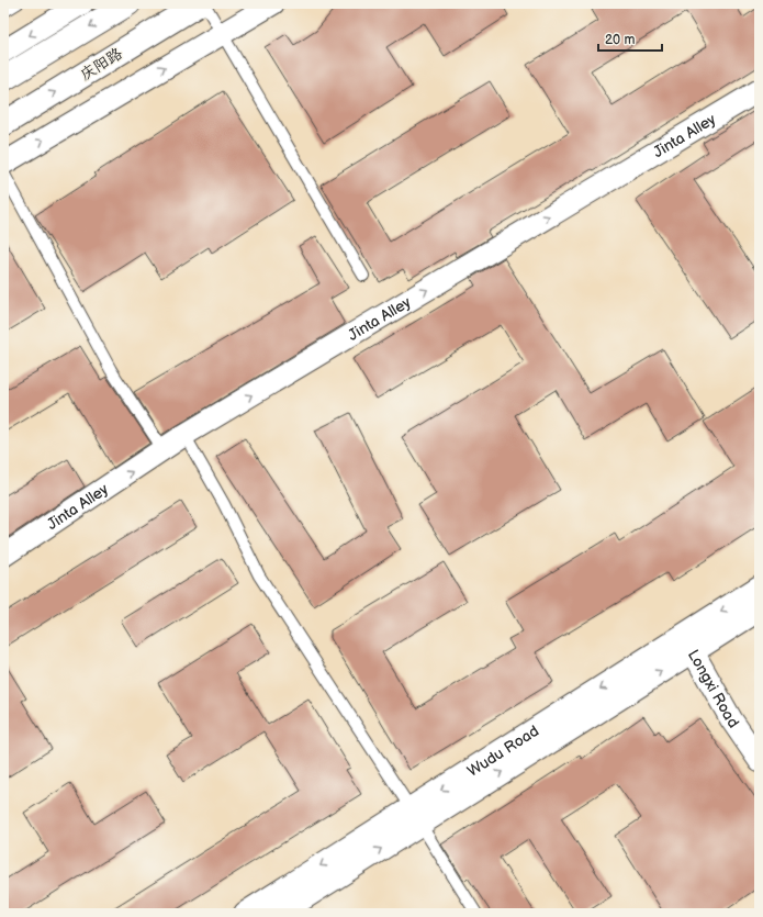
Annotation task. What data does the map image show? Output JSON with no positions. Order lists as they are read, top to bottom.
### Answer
{
  "streets": {
    "main road": ["庆阳路", "Wudu Road"],
    "street": ["Jinta Alley", "Longxi Road"]
  },
  "crossings": [
    ["Longxi Road", "Wudu Road"]
  ],
  "one_way": ["Jinta Alley"],
  "scale_bar": "20 m"
}
